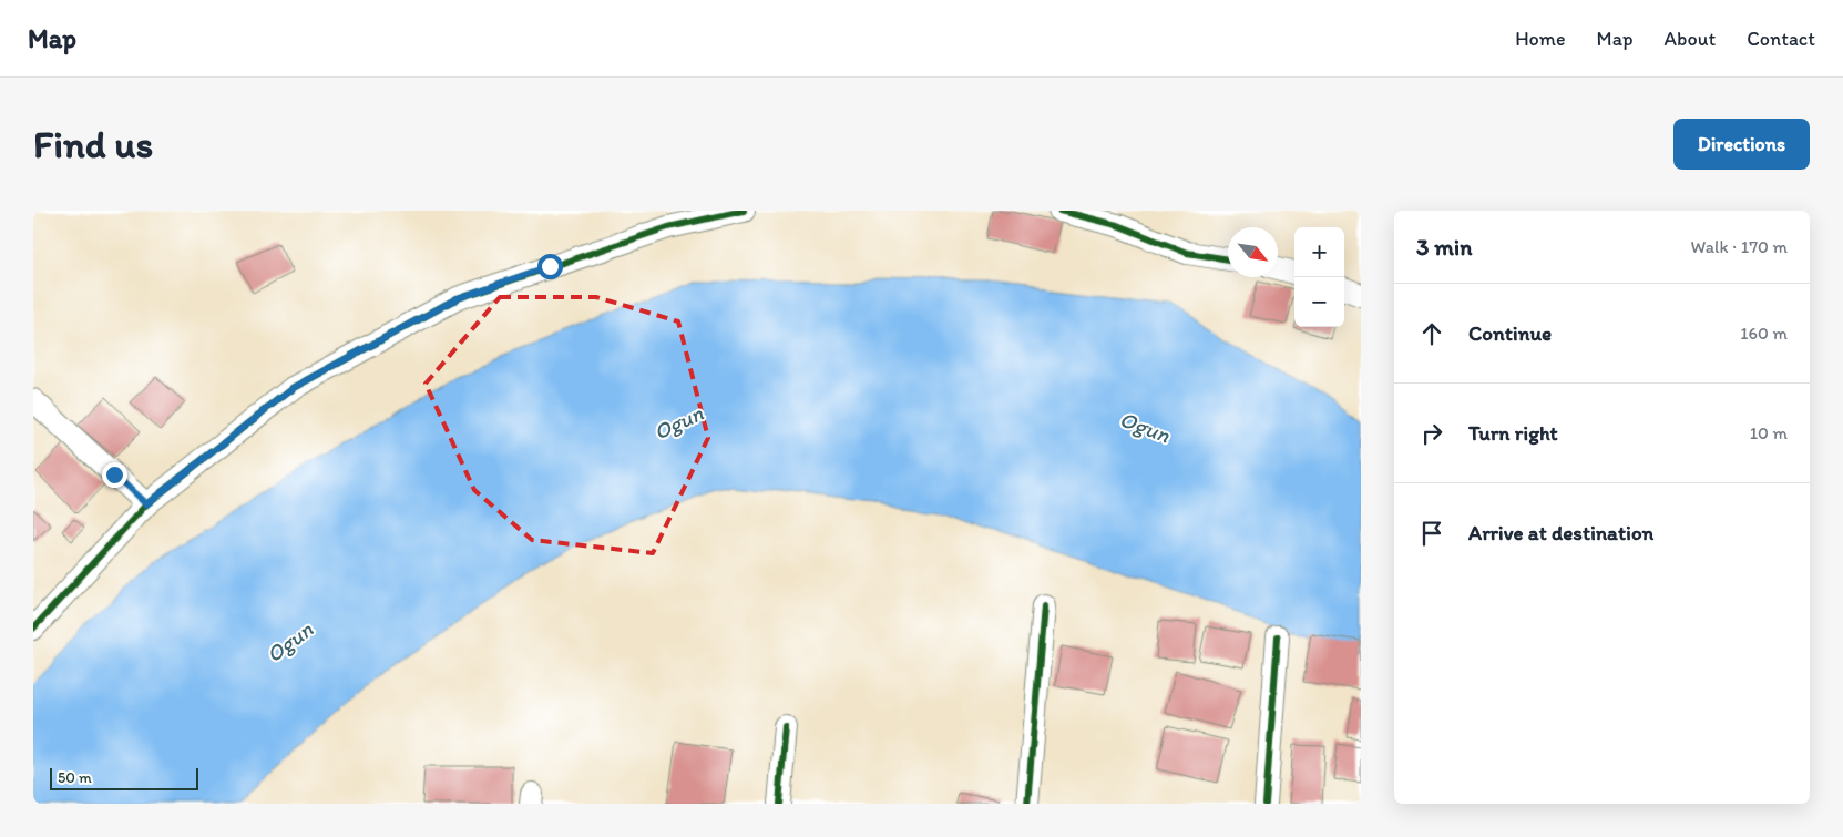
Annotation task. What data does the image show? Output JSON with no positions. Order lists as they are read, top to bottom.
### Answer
{
  "water": ["Ogun"],
  "scale_bar": "50 m",
  "north": "bottom right",
  "page": {
    "header": "Map",
    "nav": [
      "Home",
      "Map",
      "About",
      "Contact"
    ],
    "buttons": "Directions",
    "title": "Find us",
    "heading": ["3 min", "Walk · 170 m"],
    "map_buttons": ["+", "−"],
    "list": [
      ["Continue", "160 m"],
      ["Turn right", "10 m"],
      "Arrive at destination"
    ],
    "scale": "50 m"
  }
}
